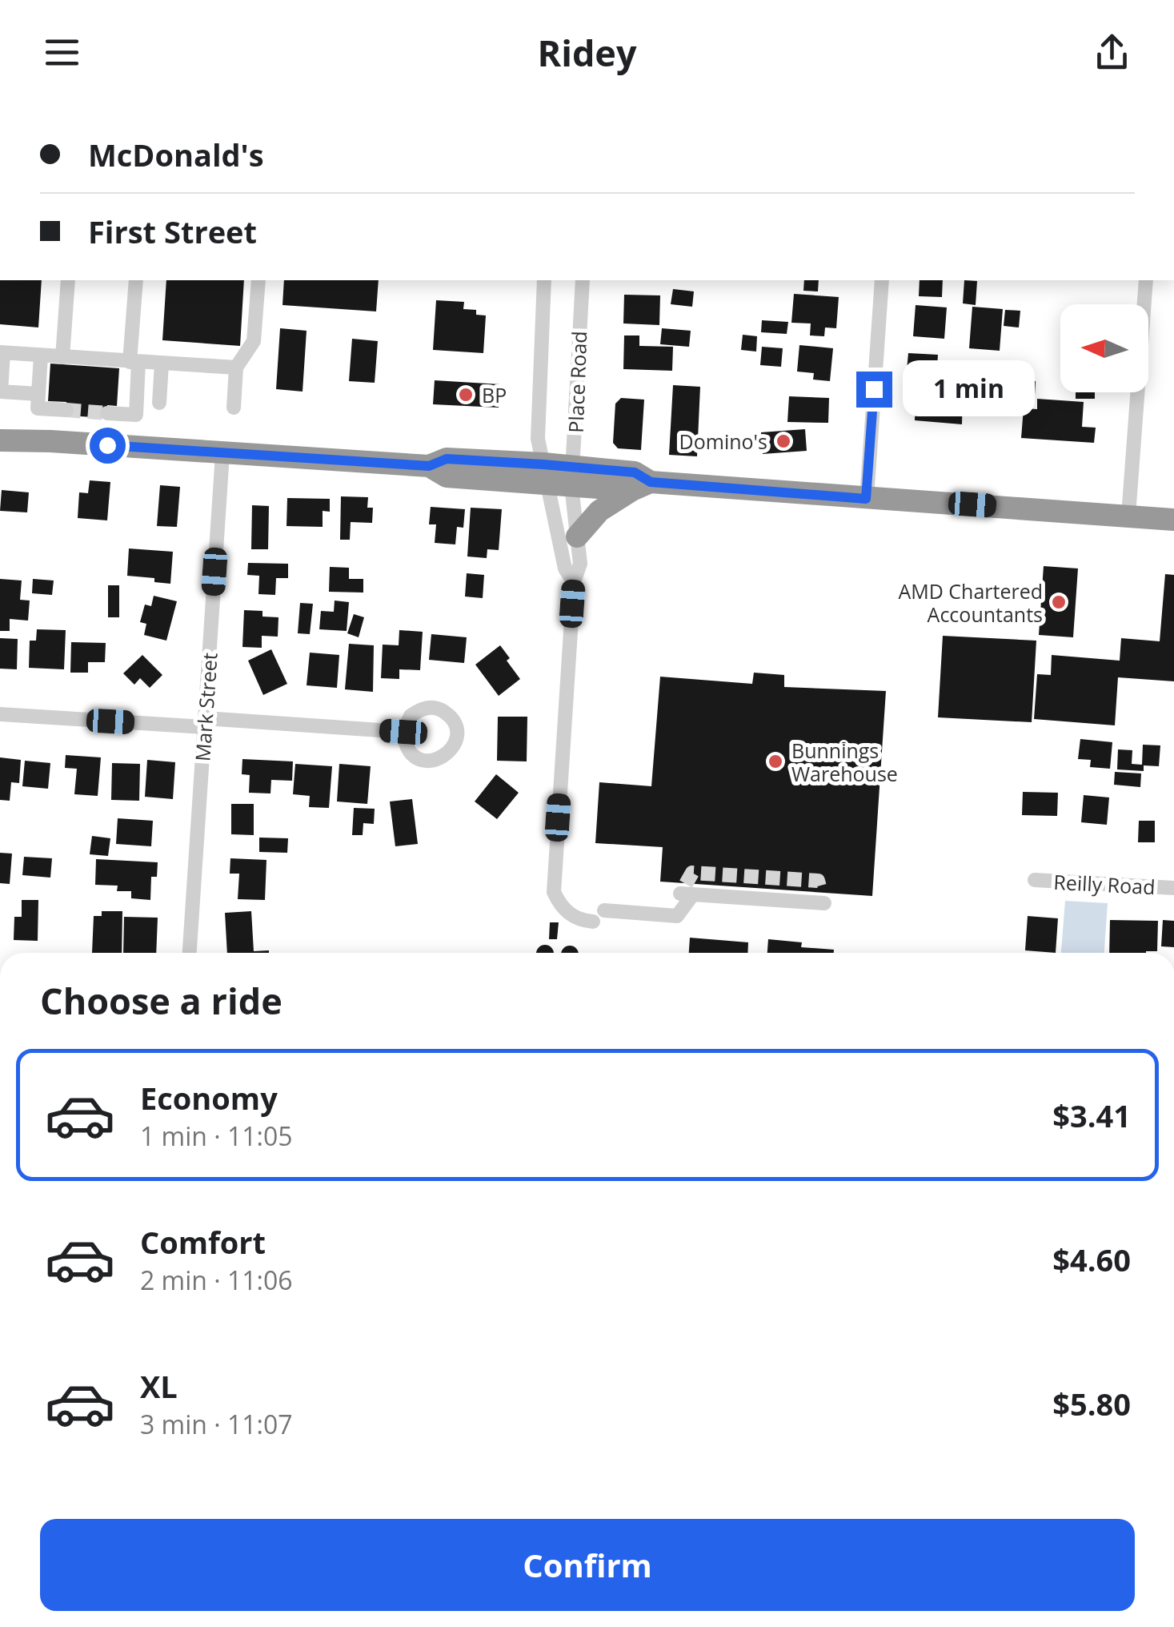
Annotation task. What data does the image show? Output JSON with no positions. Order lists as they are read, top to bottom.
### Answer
{
  "streets": {
    "street": ["Place Road", "Mark Street", "Reilly Road"]
  },
  "places": [
    "BP",
    "Domino's",
    "AMD Chartered Accountants",
    "Bunnings Warehouse"
  ],
  "north": "left",
  "page": {
    "header": "Ridey",
    "banner": ["McDonald's", "First Street"],
    "bubble": "1 min",
    "heading": "Choose a ride",
    "list": [
      {
        "name": "Economy",
        "note": "1 min · 11:05",
        "value": "$3.41"
      },
      {
        "name": "Comfort",
        "note": "2 min · 11:06",
        "value": "$4.60"
      },
      {
        "name": "XL",
        "note": "3 min · 11:07",
        "value": "$5.80"
      }
    ],
    "buttons": "Confirm"
  }
}
